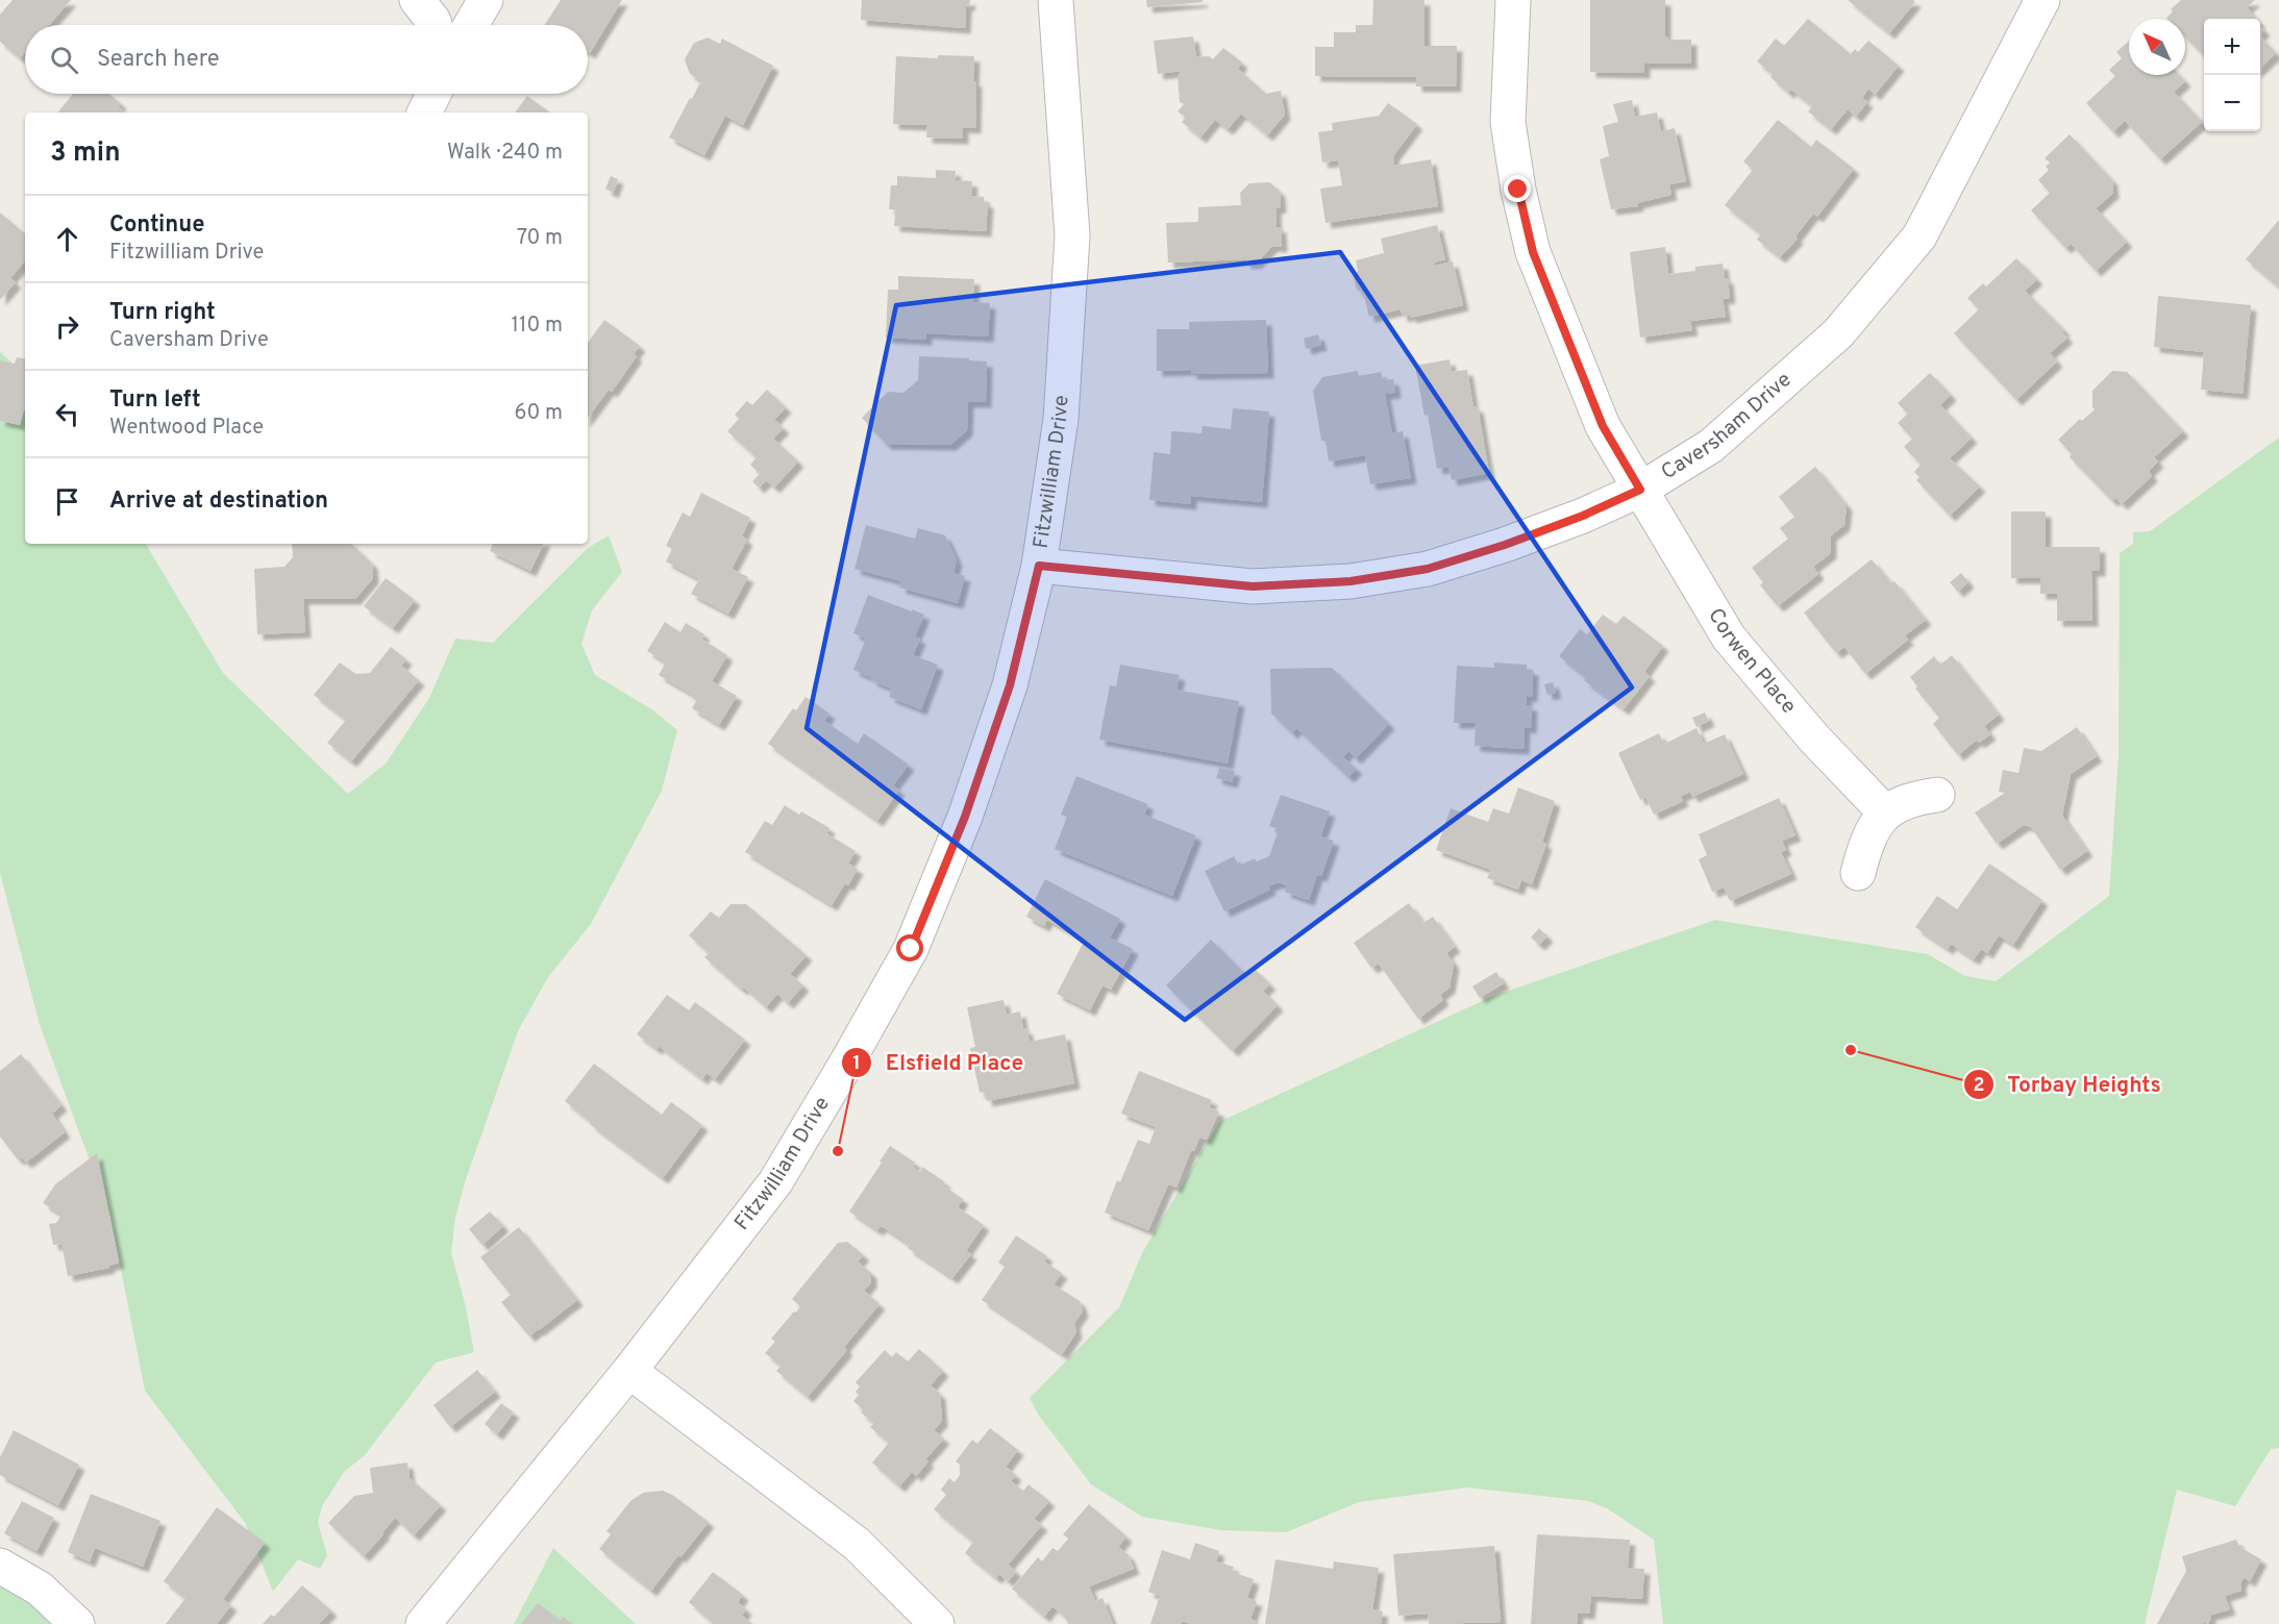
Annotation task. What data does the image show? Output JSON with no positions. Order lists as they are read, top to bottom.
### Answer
{
  "streets": {
    "street": ["Caversham Drive", "Fitzwilliam Drive", "Corwen Place"]
  },
  "crossings": [
    ["Caversham Drive", "Fitzwilliam Drive"],
    ["Caversham Drive", "Corwen Place"]
  ],
  "places": ["Torbay Heights", "Elsfield Place"],
  "north": "top left",
  "page": {
    "map_buttons": ["+", "−"],
    "search": "Search here",
    "heading": ["3 min", "Walk · 240 m"],
    "list": [
      ["Continue", "Fitzwilliam Drive", "70 m"],
      ["Turn right", "Caversham Drive", "110 m"],
      ["Turn left", "Wentwood Place", "60 m"],
      "Arrive at destination"
    ]
  }
}
